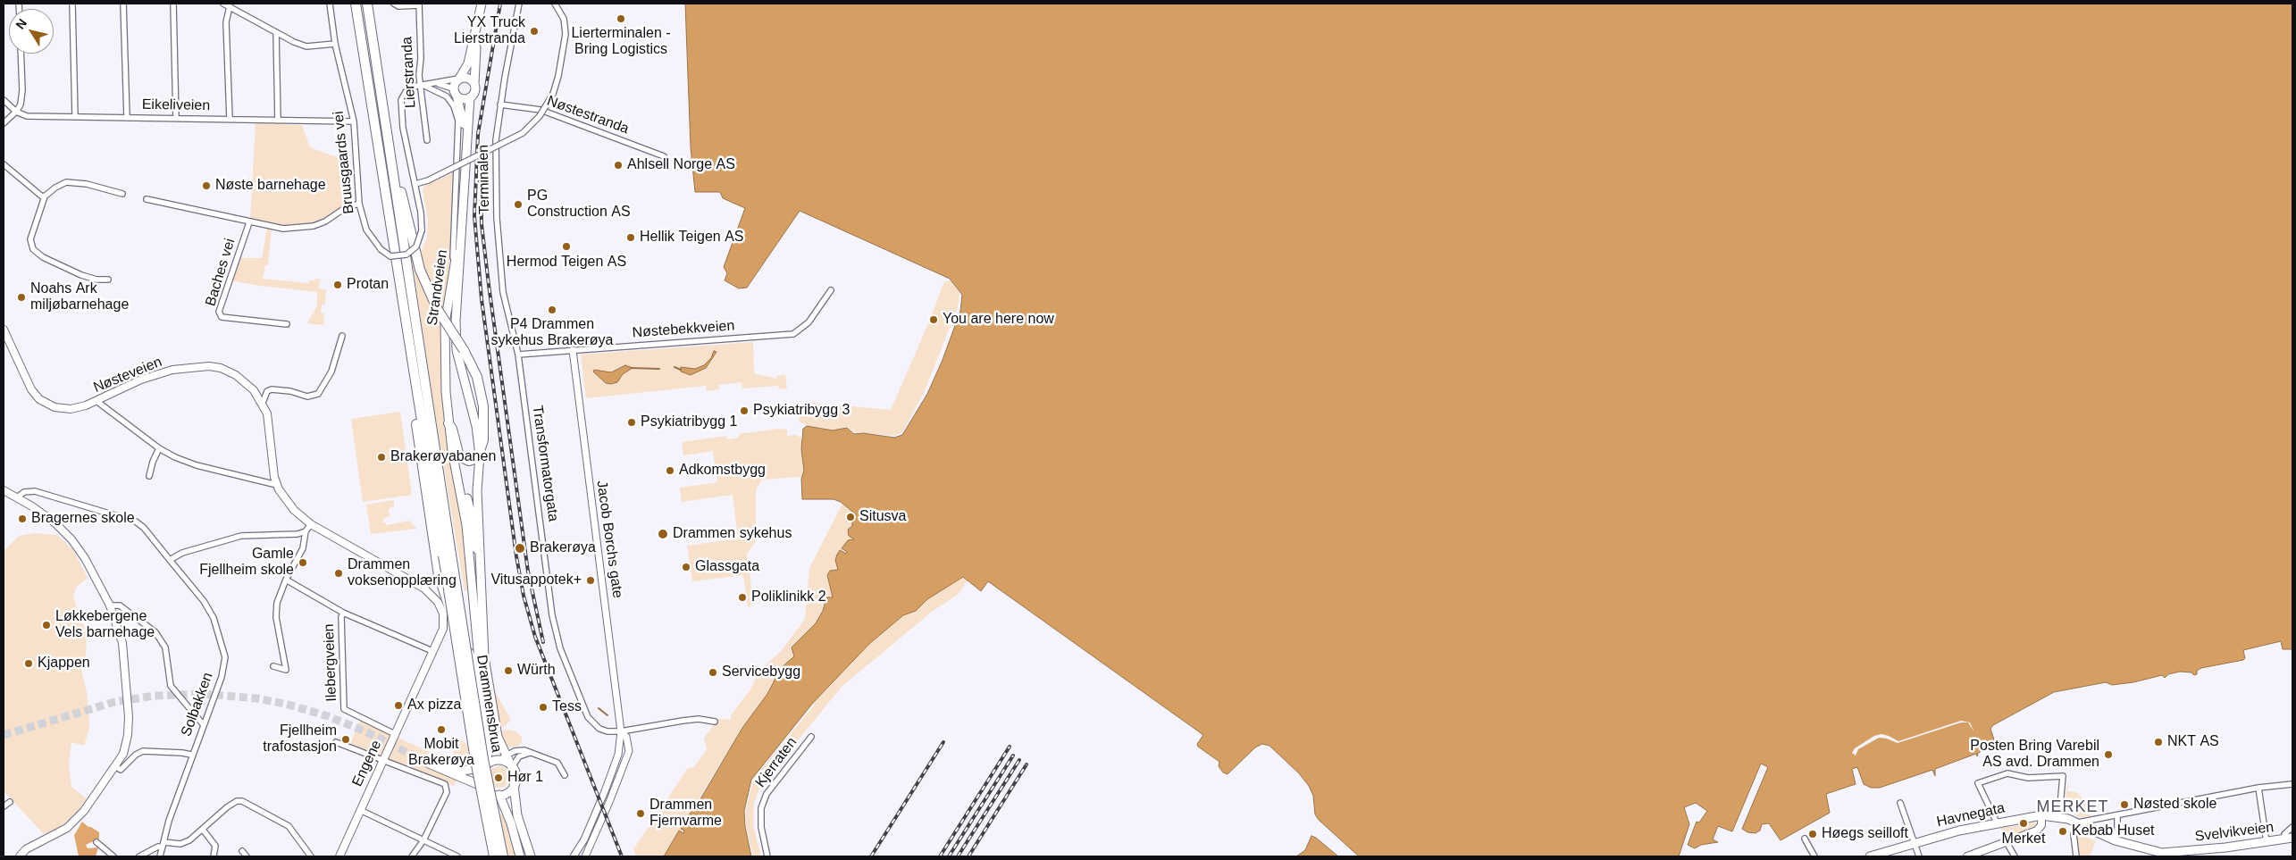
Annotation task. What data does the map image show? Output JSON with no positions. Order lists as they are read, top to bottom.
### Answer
{
  "streets": {
    "highway": ["Drammensbrua"],
    "main road": [
      "Strandveien",
      "Nøsteveien",
      "Engene",
      "Havnegata",
      "Svelvikveien"
    ],
    "street": [
      "Lierstranda",
      "Eikeliveien",
      "Nøstestranda",
      "Bruusgaards vei",
      "Terminalen",
      "Baches vei",
      "Nøstebekkveien",
      "Transformatorgata",
      "Jacob Borchs gate",
      "Ilebergveien",
      "Solbakken",
      "Kjerraten"
    ]
  },
  "crossings": [
    ["Lierstranda", "Bruusgaards vei"],
    ["Eikeliveien", "Bruusgaards vei"],
    ["Nøstestranda", "Terminalen"],
    ["Bruusgaards vei", "Baches vei"],
    ["Bruusgaards vei", "Strandveien"],
    ["Terminalen", "Nøstebekkveien"],
    ["Terminalen", "Transformatorgata"],
    ["Nøstebekkveien", "Transformatorgata"],
    ["Nøstebekkveien", "Jacob Borchs gate"],
    ["Nøsteveien", "Engene"],
    ["Transformatorgata", "Jacob Borchs gate"],
    ["Ilebergveien", "Engene"],
    ["Havnegata", "Svelvikveien"]
  ],
  "districts": ["MERKET"],
  "places": [
    "Lierterminalen - Bring Logistics",
    "YX Truck Lierstranda",
    "Ahlsell Norge AS",
    "Nøste barnehage",
    "PG Construction AS",
    "Hellik Teigen AS",
    "Hermod Teigen AS",
    "Protan",
    "Noahs Ark miljøbarnehage",
    "P4 Drammen sykehus Brakerøya",
    "You are here now",
    "Psykiatribygg 3",
    "Psykiatribygg 1",
    "Brakerøyabanen",
    "Adkomstbygg",
    "Situsva",
    "Bragernes skole",
    "Drammen sykehus",
    "Brakerøya",
    "Gamle Fjellheim skole",
    "Glassgata",
    "Drammen voksenopplæring",
    "Vitusappotek+",
    "Poliklinikk 2",
    "Løkkebergene Vels barnehage",
    "Kjappen",
    "Würth",
    "Servicebygg",
    "Ax pizza",
    "Tess",
    "Mobit Brakerøya",
    "Fjellheim trafostasjon",
    "NKT AS",
    "Posten Bring Varebil AS avd. Drammen",
    "Hør 1",
    "Nøsted skole",
    "Drammen Fjernvarme",
    "Merket",
    "Kebab Huset",
    "Høegs seilloft"
  ],
  "north": "top left"
}
